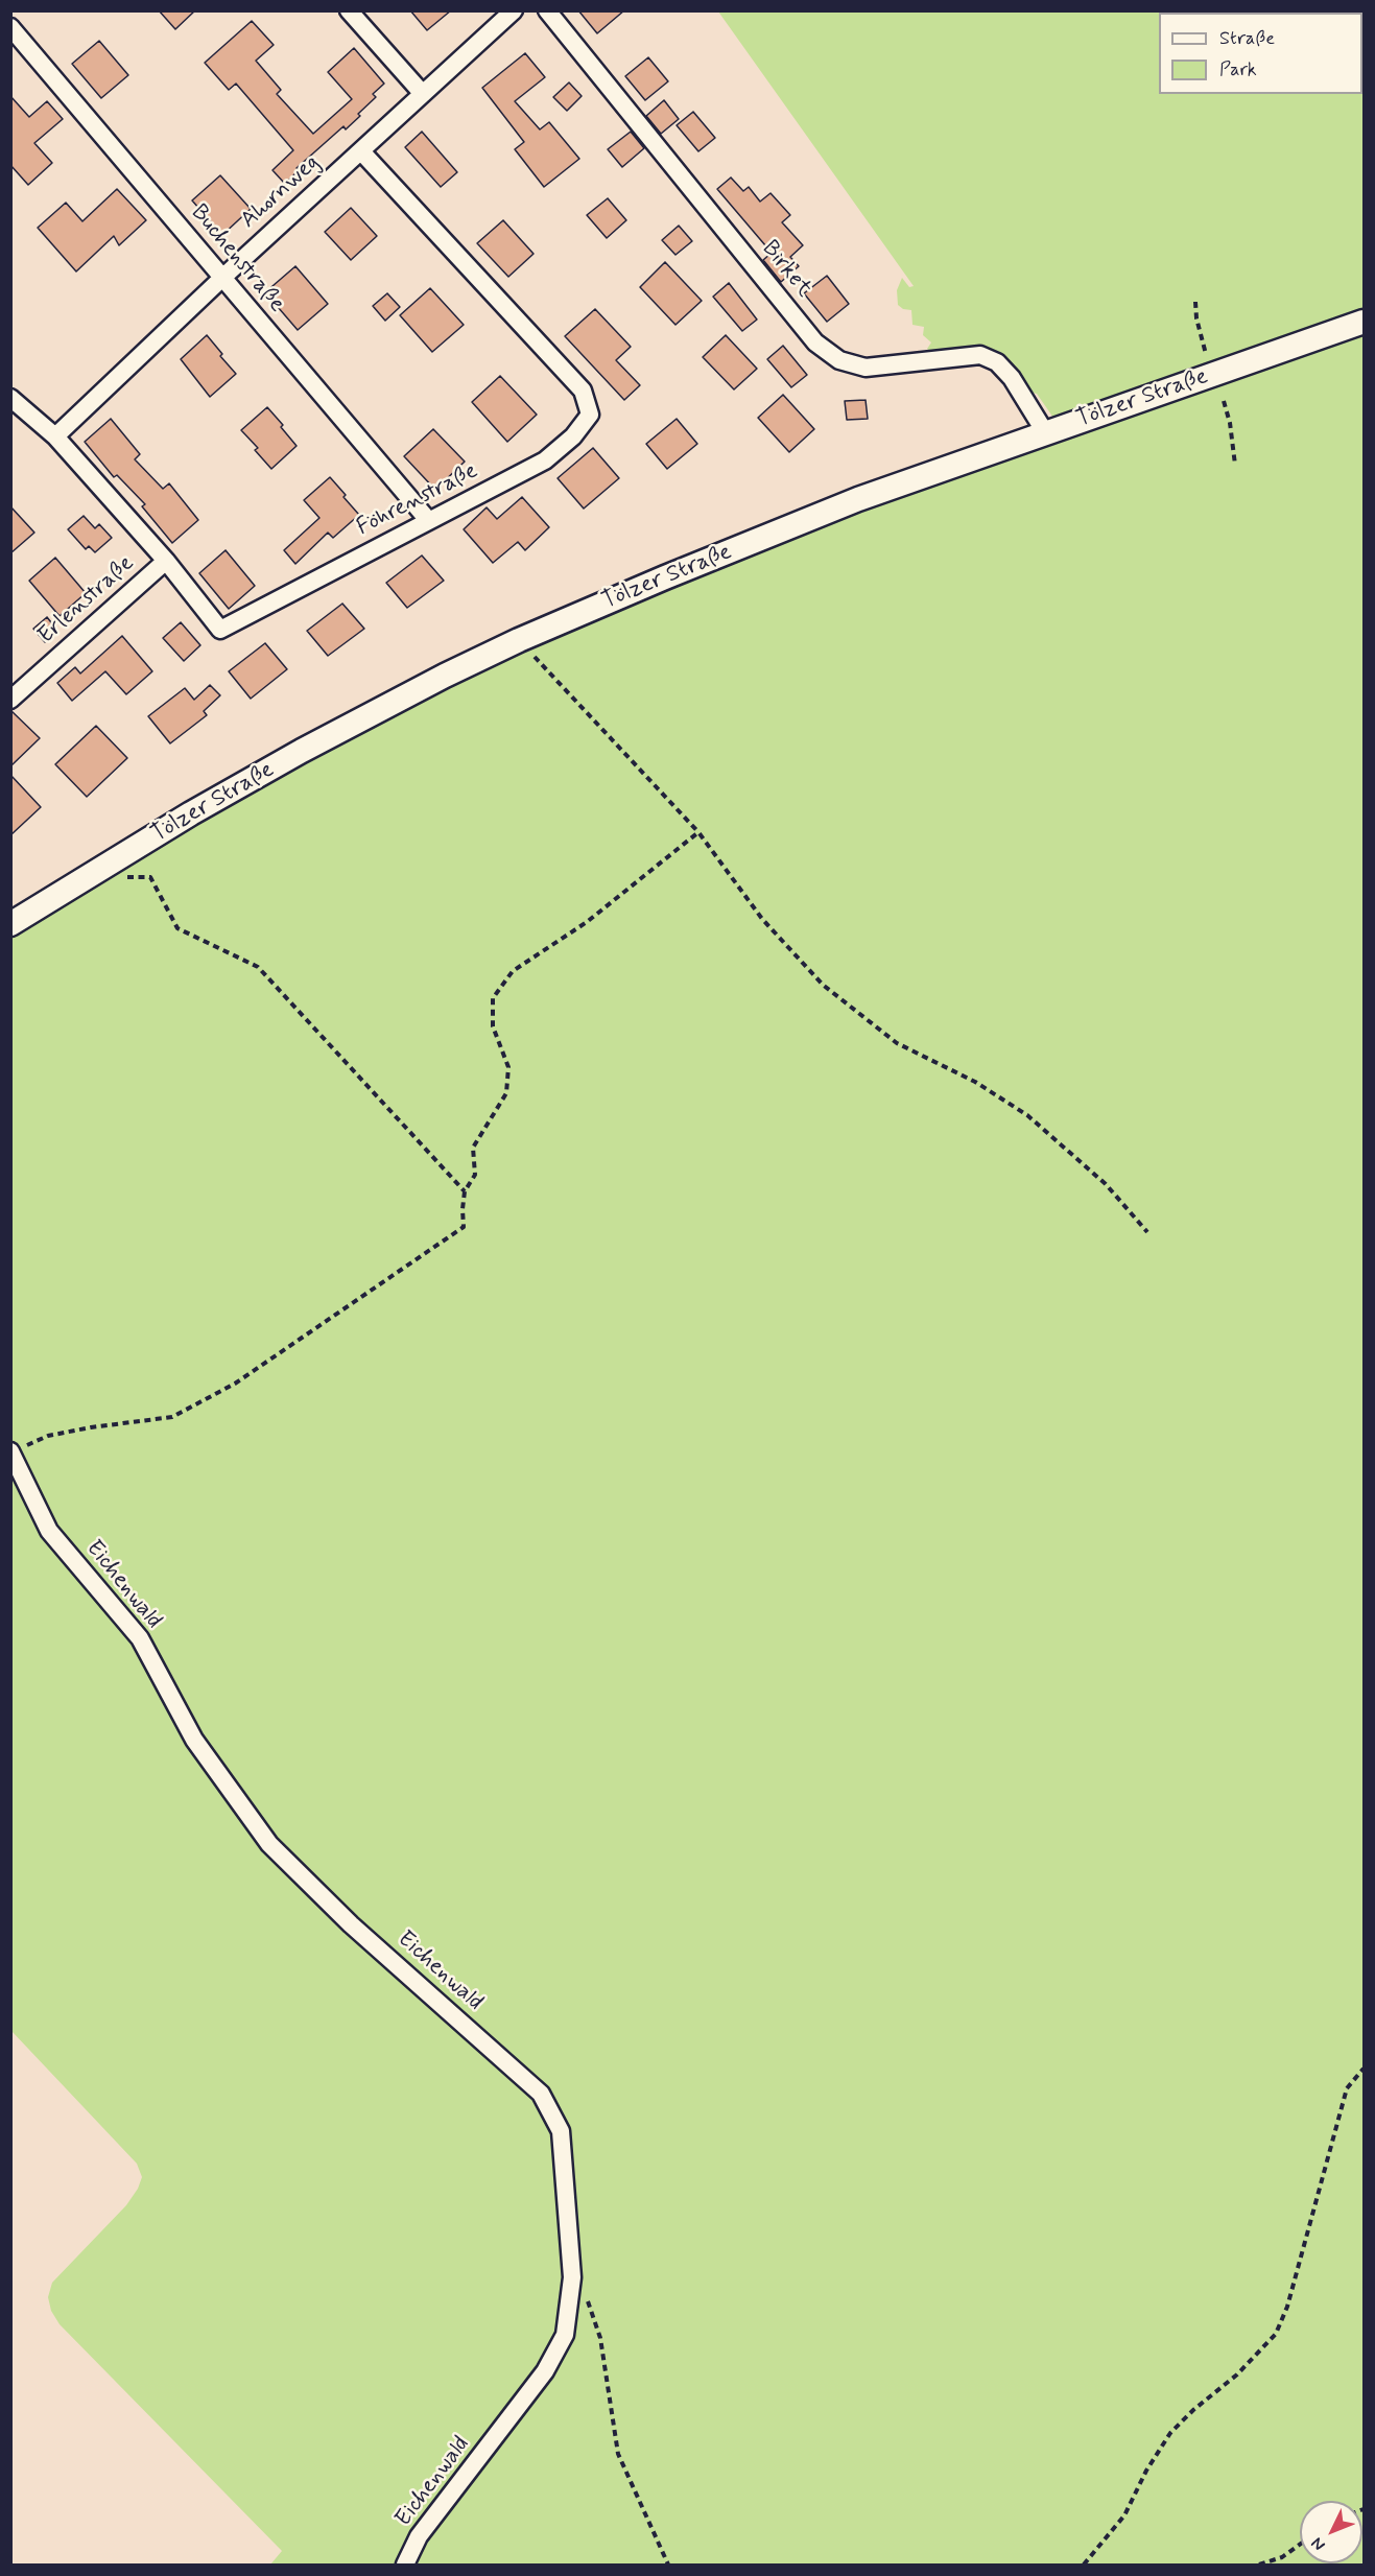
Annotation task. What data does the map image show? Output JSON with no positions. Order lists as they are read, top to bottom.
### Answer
{
  "streets": {
    "main road": ["Tölzer Straße"],
    "street": [
      "Ahornweg",
      "Buchenstraße",
      "Birket",
      "Föhrenstraße",
      "Erlenstraße",
      "Eichenwald"
    ]
  },
  "crossings": [
    ["Ahornweg", "Buchenstraße"],
    ["Ahornweg", "Föhrenstraße"],
    ["Buchenstraße", "Föhrenstraße"],
    ["Birket", "Tölzer Straße"],
    ["Föhrenstraße", "Erlenstraße"]
  ],
  "legend": ["Straße", "Park"],
  "north": "bottom left"
}
